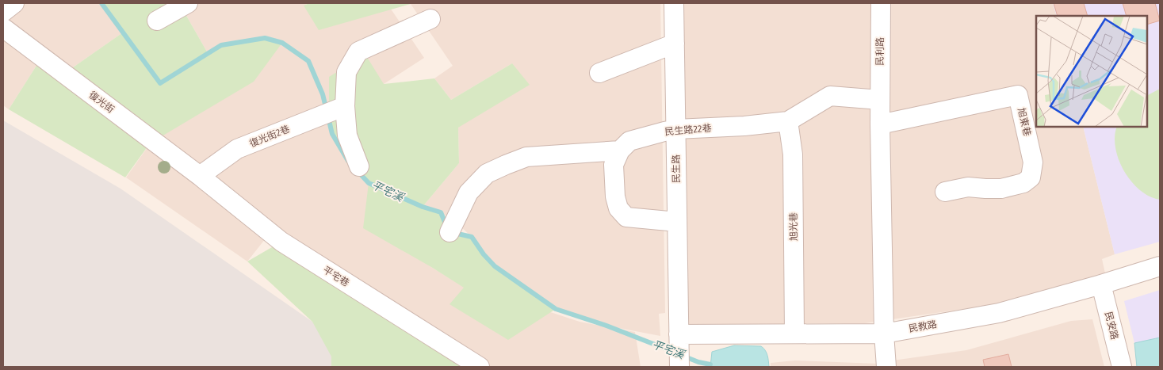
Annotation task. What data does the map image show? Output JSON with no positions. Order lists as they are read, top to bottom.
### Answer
{
  "streets": {
    "street": [
      "民利路",
      "復光街",
      "旭東巷",
      "民生路22巷",
      "復光街2巷",
      "民生路",
      "旭光巷",
      "平宅巷",
      "民安路",
      "民教路"
    ]
  },
  "crossings": [
    ["復光街", "復光街2巷"],
    ["復光街", "平宅巷"],
    ["民生路22巷", "民生路"],
    ["民生路22巷", "旭光巷"],
    ["復光街2巷", "平宅巷"],
    ["民生路", "民教路"],
    ["旭光巷", "民教路"],
    ["民安路", "民教路"]
  ],
  "water": ["平宅溪"]
}
